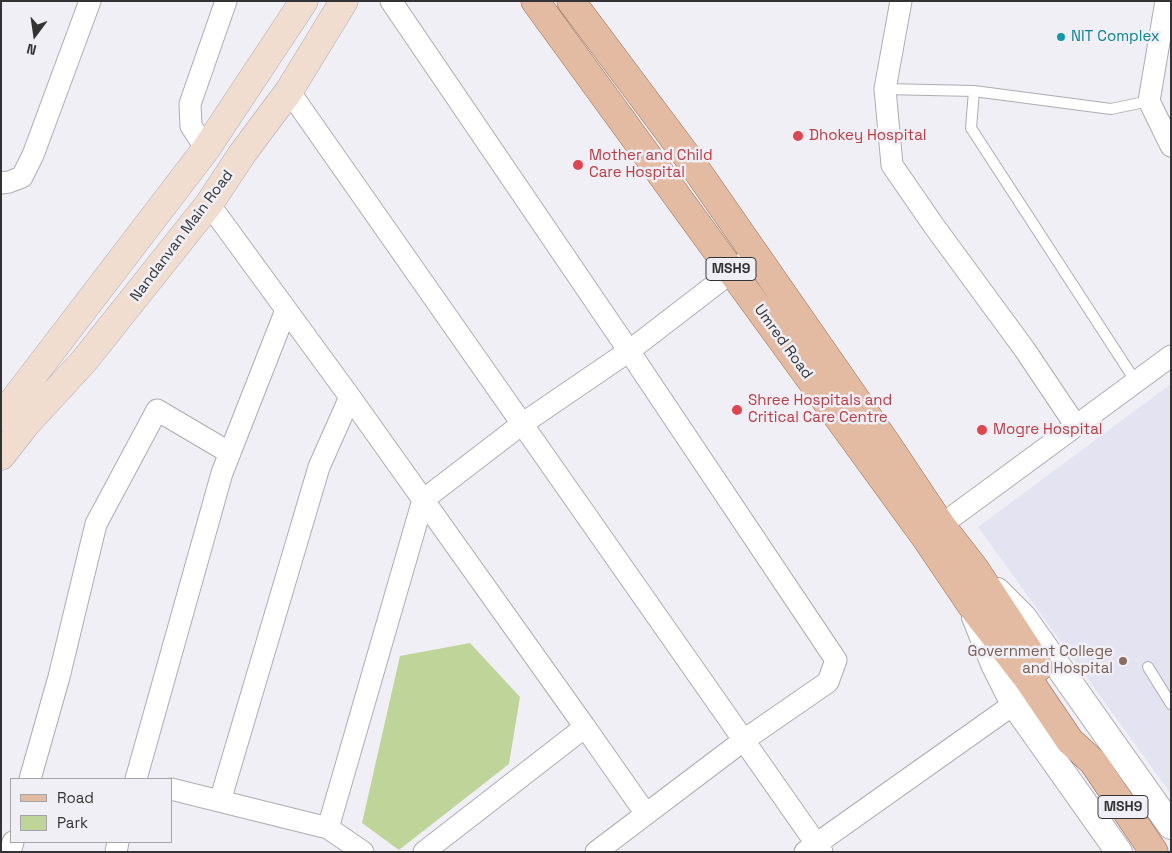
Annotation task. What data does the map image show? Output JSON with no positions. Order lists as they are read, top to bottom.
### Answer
{
  "streets": {
    "main road": ["Nandanvan Main Road", "MSH9", "Umred Road"]
  },
  "places": [
    "NIT Complex",
    "Dhokey Hospital",
    "Mother and Child Care Hospital",
    "Shree Hospitals and Critical Care Centre",
    "Mogre Hospital",
    "Government College and Hospital"
  ],
  "legend": ["Road", "Park"],
  "north": "bottom"
}
